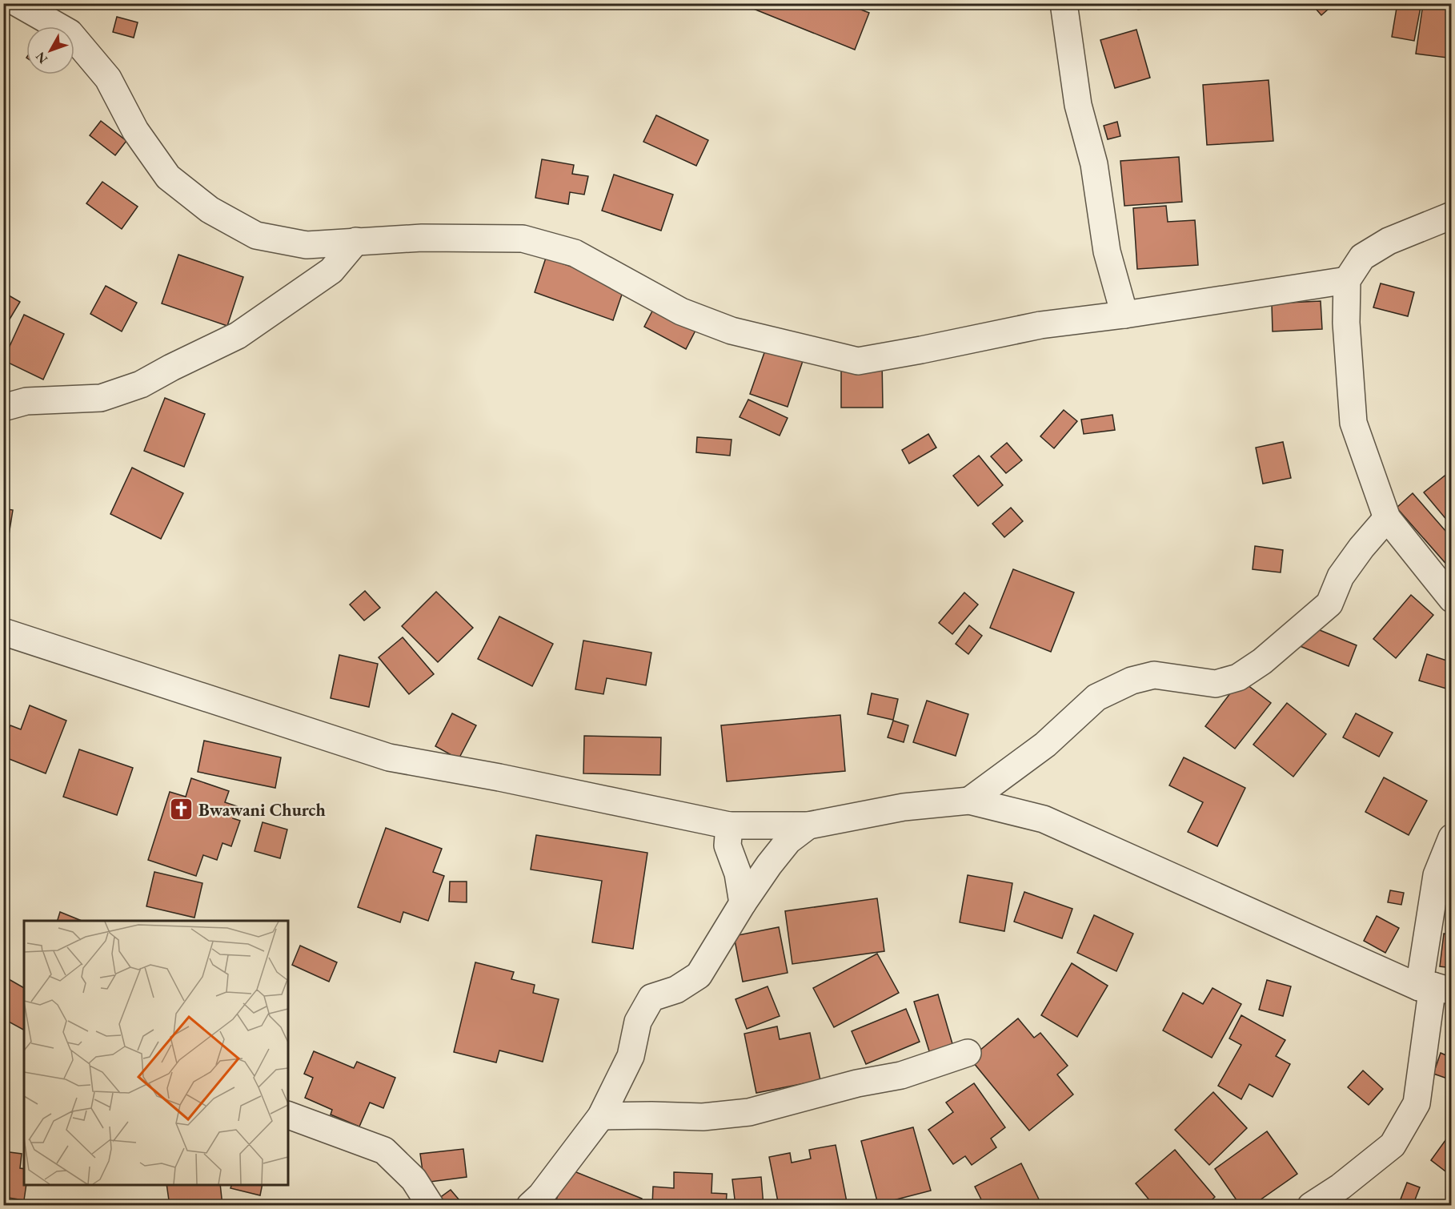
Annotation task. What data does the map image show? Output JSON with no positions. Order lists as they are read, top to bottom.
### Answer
{
  "places": {
    "church": ["Bwawani Church"]
  },
  "north": "bottom left"
}
